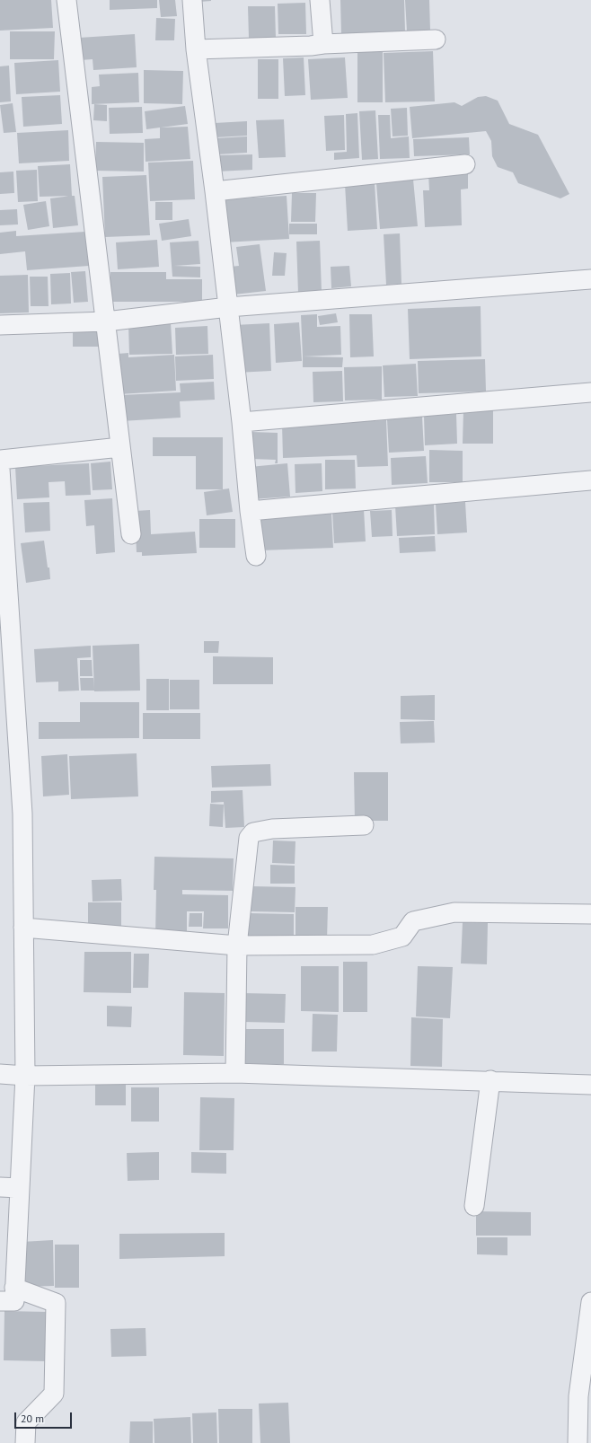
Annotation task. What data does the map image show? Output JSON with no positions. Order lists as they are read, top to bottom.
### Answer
{
  "scale_bar": "20 m"
}
